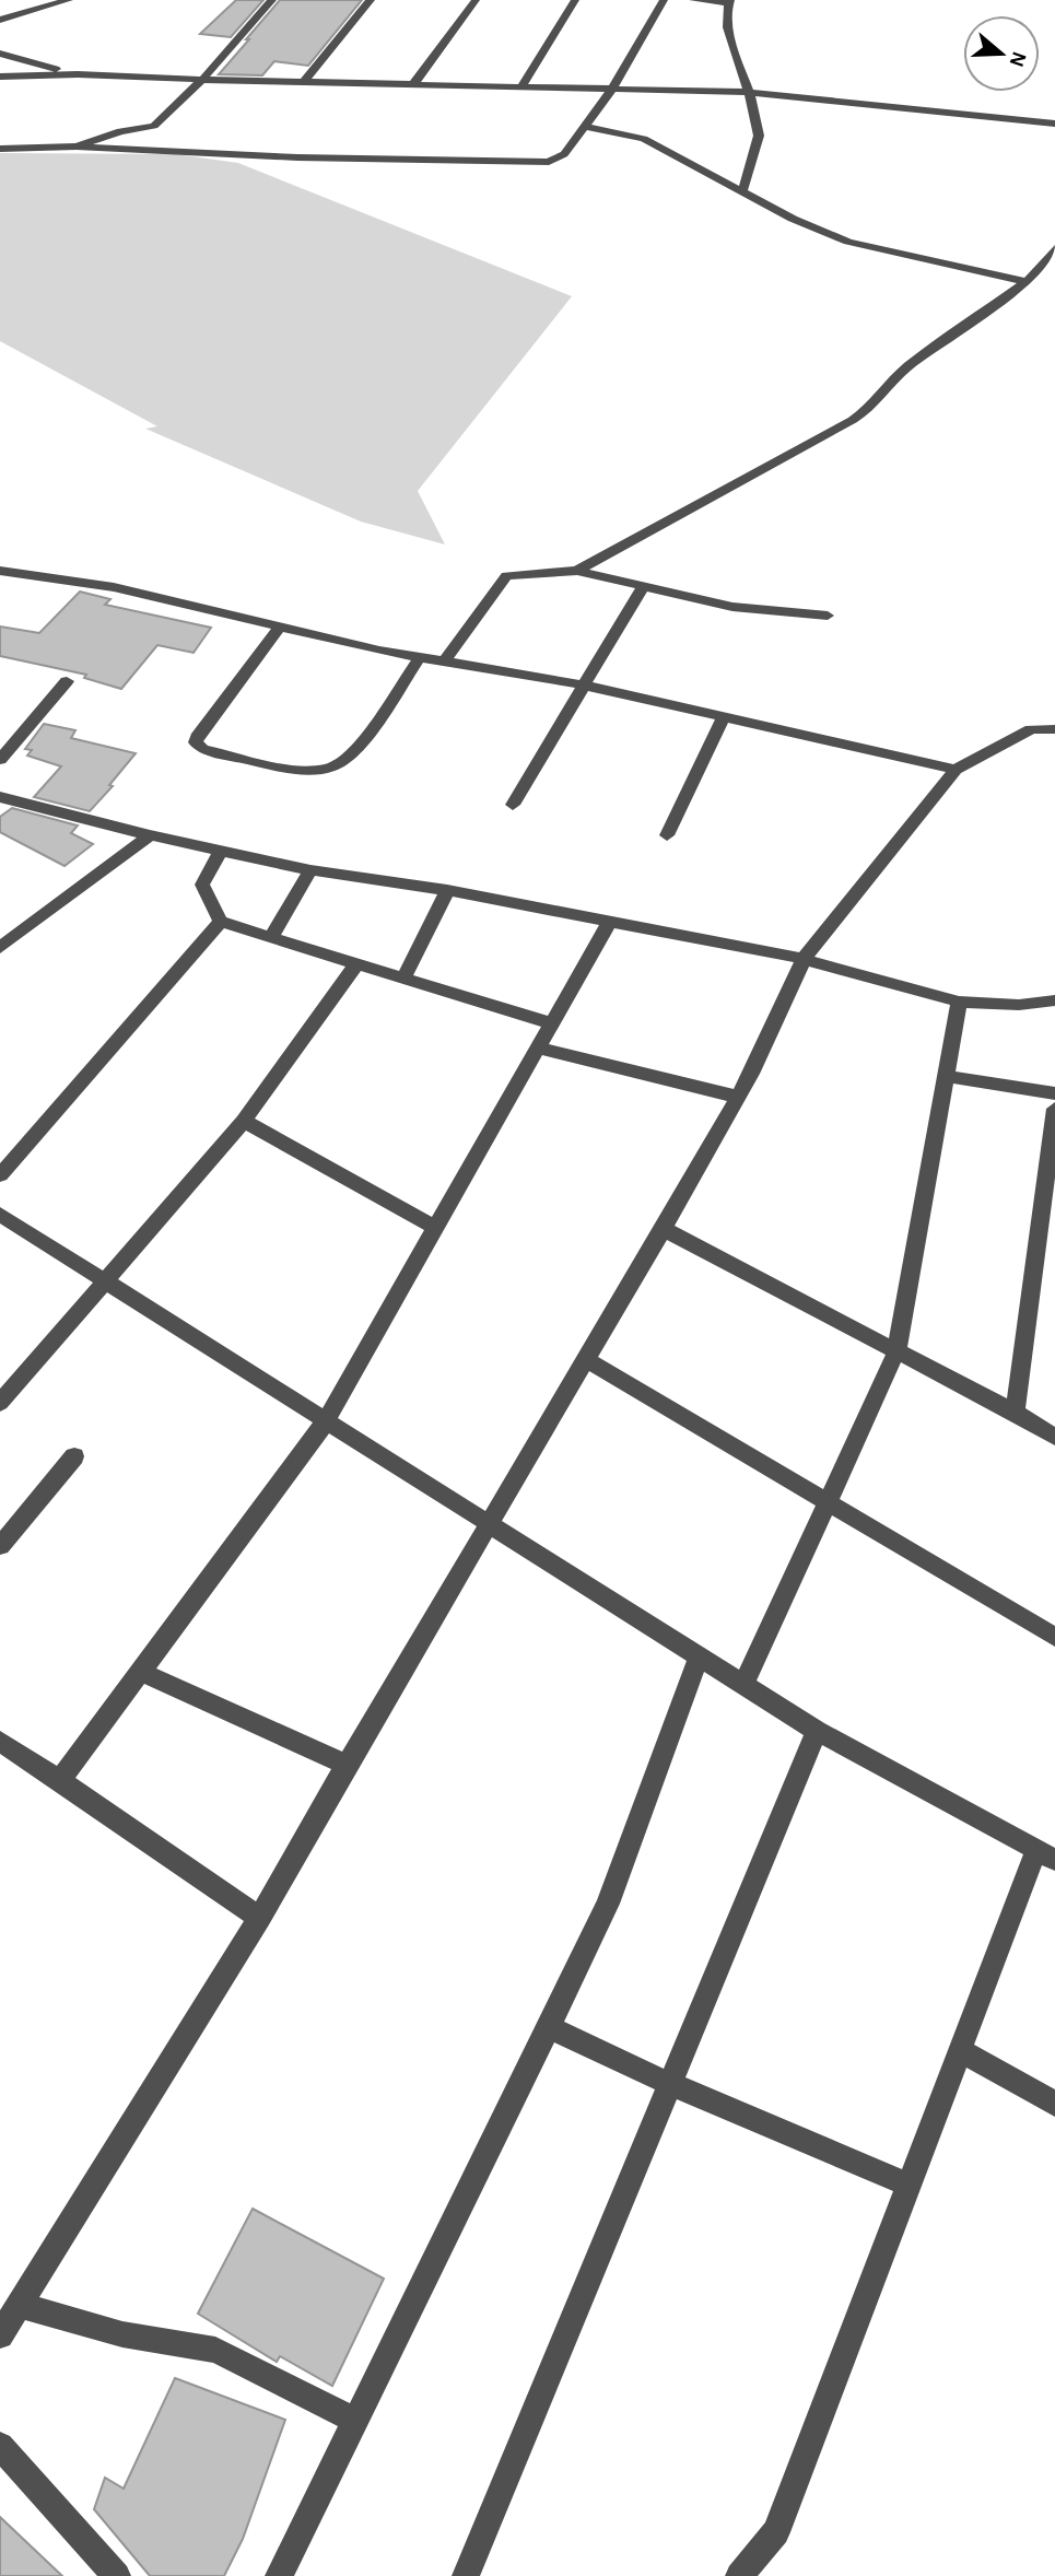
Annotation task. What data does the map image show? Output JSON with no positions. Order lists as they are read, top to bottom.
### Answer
{
  "north": "right"
}
